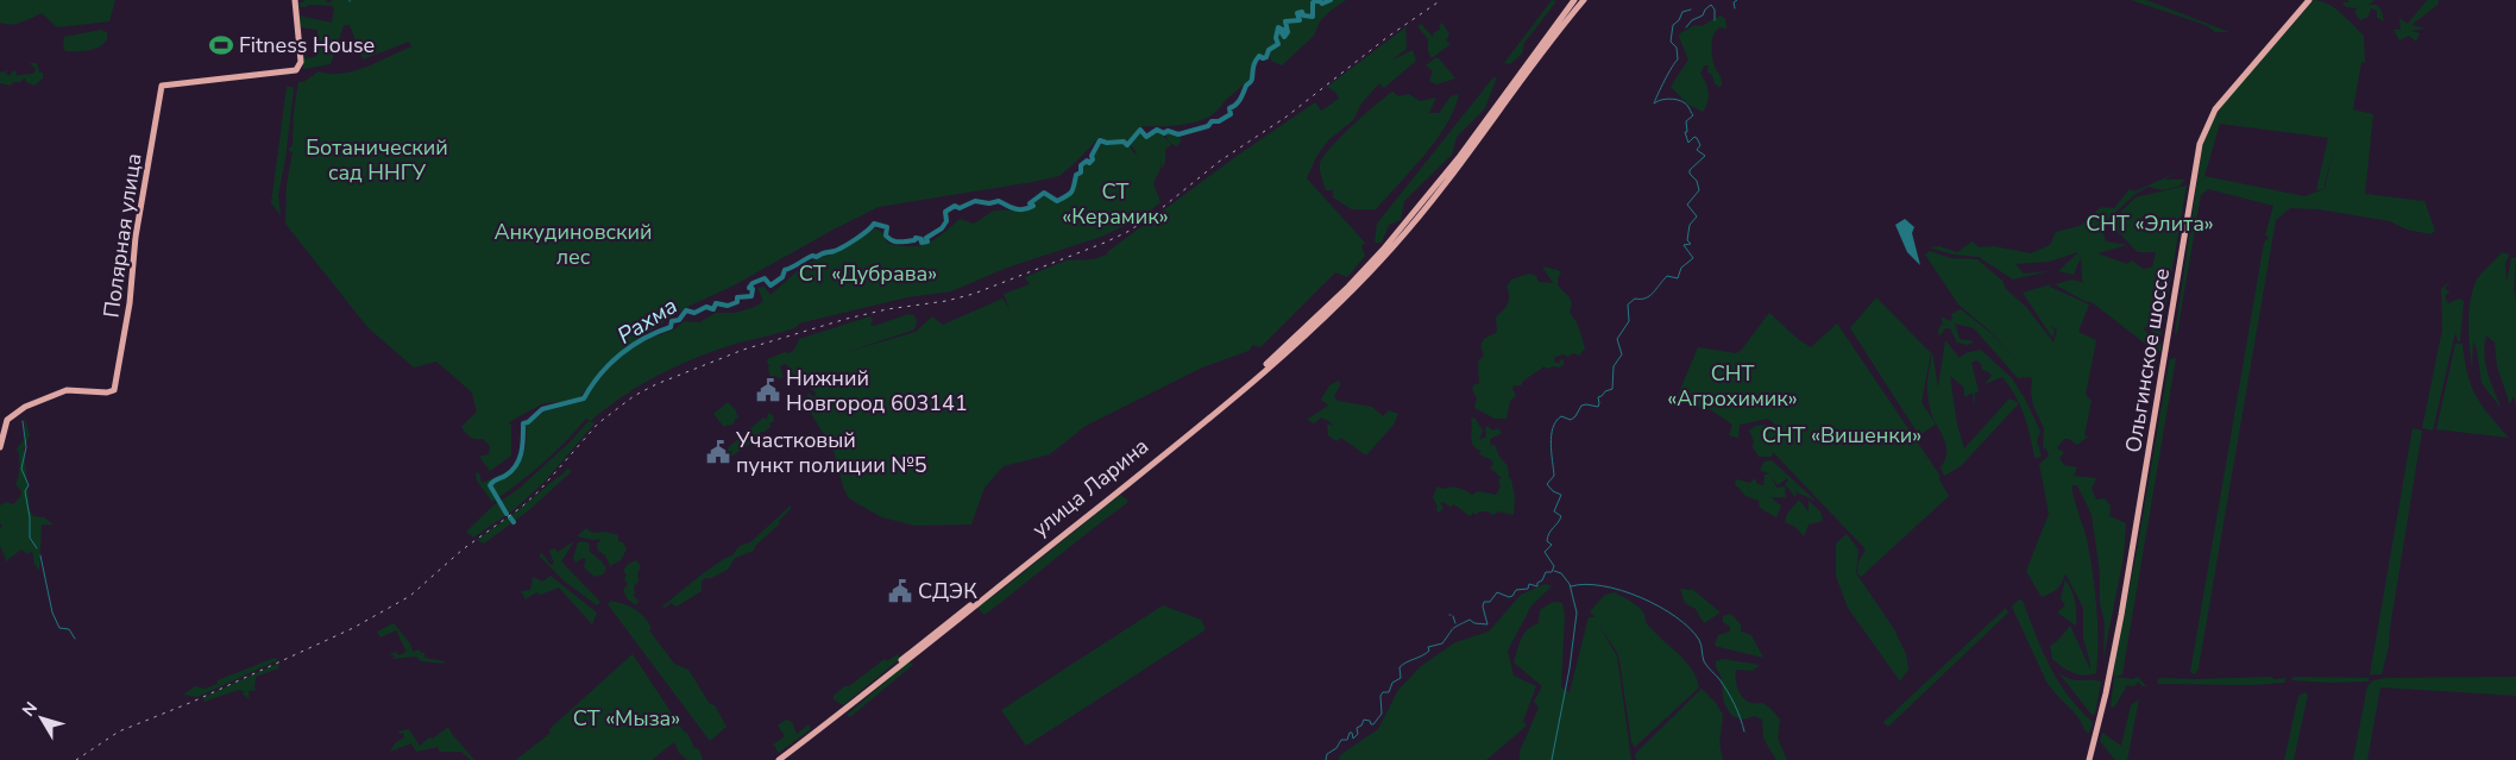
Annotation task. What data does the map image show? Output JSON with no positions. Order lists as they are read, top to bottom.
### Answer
{
  "streets": {
    "main road": ["Полярная улица", "Ольгинское шоссе", "улица Ларина"]
  },
  "water": ["Рахма"],
  "parks": [
    "Ботанический сад ННГУ",
    "СТ «Керамик»",
    "СНТ «Элита»",
    "Анкудиновский лес",
    "СТ «Дубрава»",
    "СНТ «Агрохимик»",
    "СНТ «Вишенки»",
    "СТ «Мыза»"
  ],
  "places": {
    "sports": ["Fitness House"],
    "public building": ["Нижний Новгород 603141", "Участковый пункт полиции №5", "СДЭК"]
  },
  "north": "top left"
}
